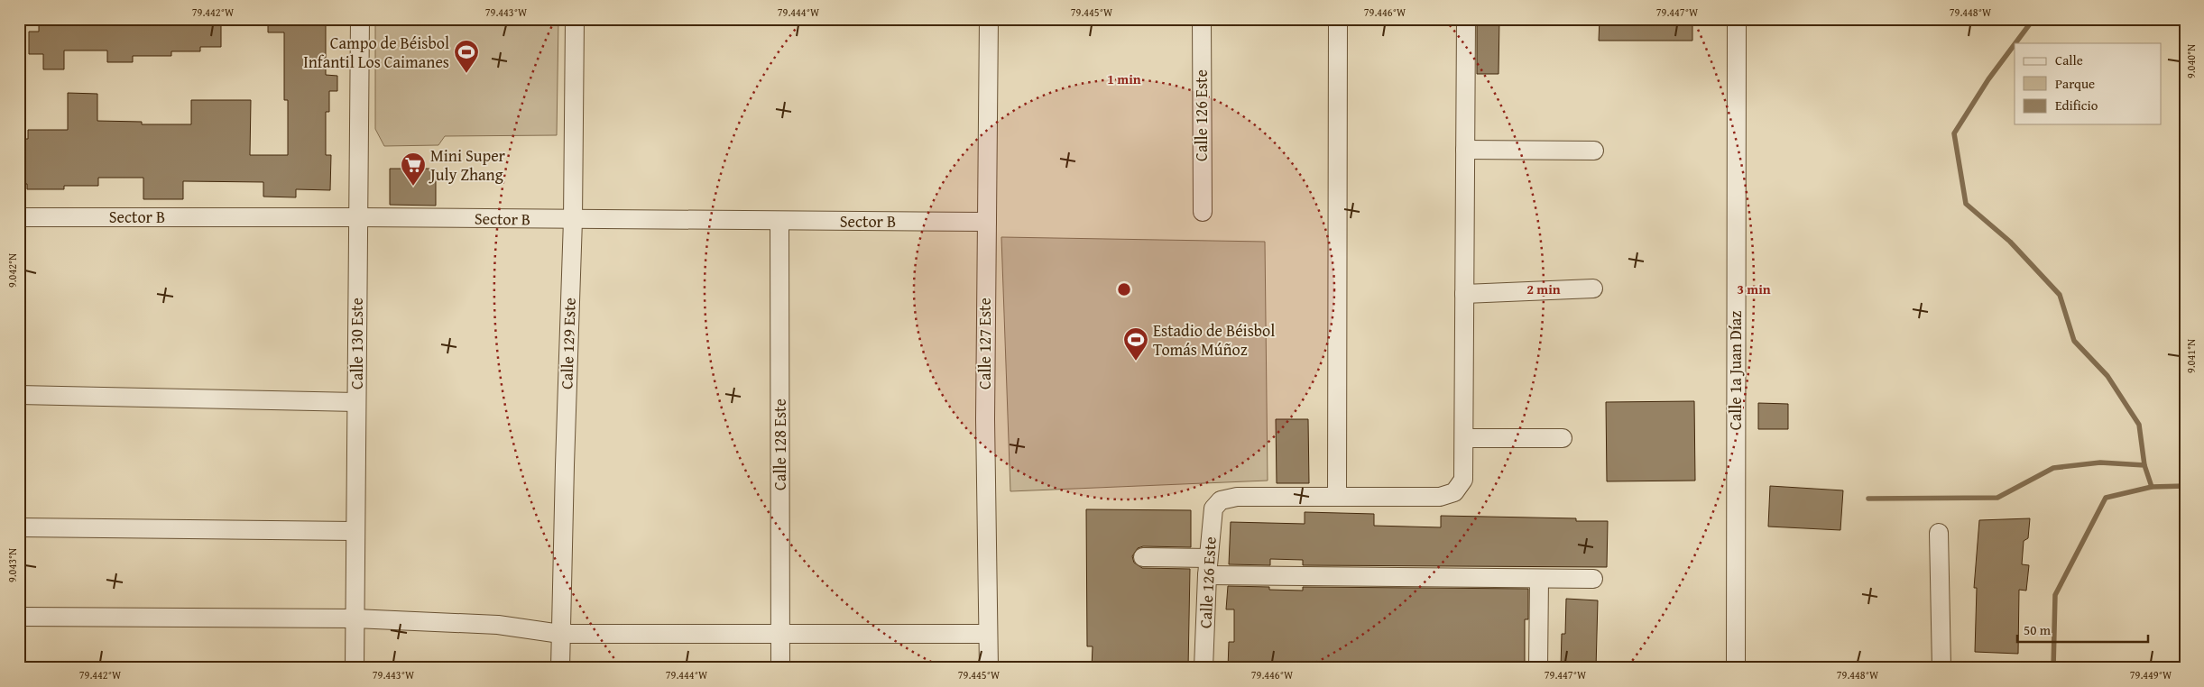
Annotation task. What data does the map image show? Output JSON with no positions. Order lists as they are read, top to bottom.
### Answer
{
  "streets": {
    "street": [
      "Calle 126 Este",
      "Sector B",
      "Calle 130 Este",
      "Calle 129 Este",
      "Calle 127 Este",
      "Calle 1a Juan Díaz",
      "Calle 128 Este"
    ]
  },
  "crossings": [
    ["Sector B", "Calle 130 Este"],
    ["Sector B", "Calle 129 Este"],
    ["Sector B", "Calle 127 Este"],
    ["Sector B", "Calle 128 Este"]
  ],
  "places": {
    "sports": ["Campo de Béisbol Infantil Los Caimanes", "Estadio de Béisbol Tomás Múñoz"],
    "supermarket": ["Mini Super July Zhang"]
  },
  "legend": ["Calle", "Parque", "Edificio"],
  "scale_bar": "50 m",
  "coordinates": [
    "79.442°W",
    "79.443°W",
    "79.444°W",
    "79.445°W",
    "79.446°W",
    "79.447°W",
    "79.448°W",
    "9.040°N",
    "9.042°N",
    "9.041°N",
    "9.043°N",
    "79.449°W"
  ],
  "rings": ["1 min", "2 min", "3 min"]
}
